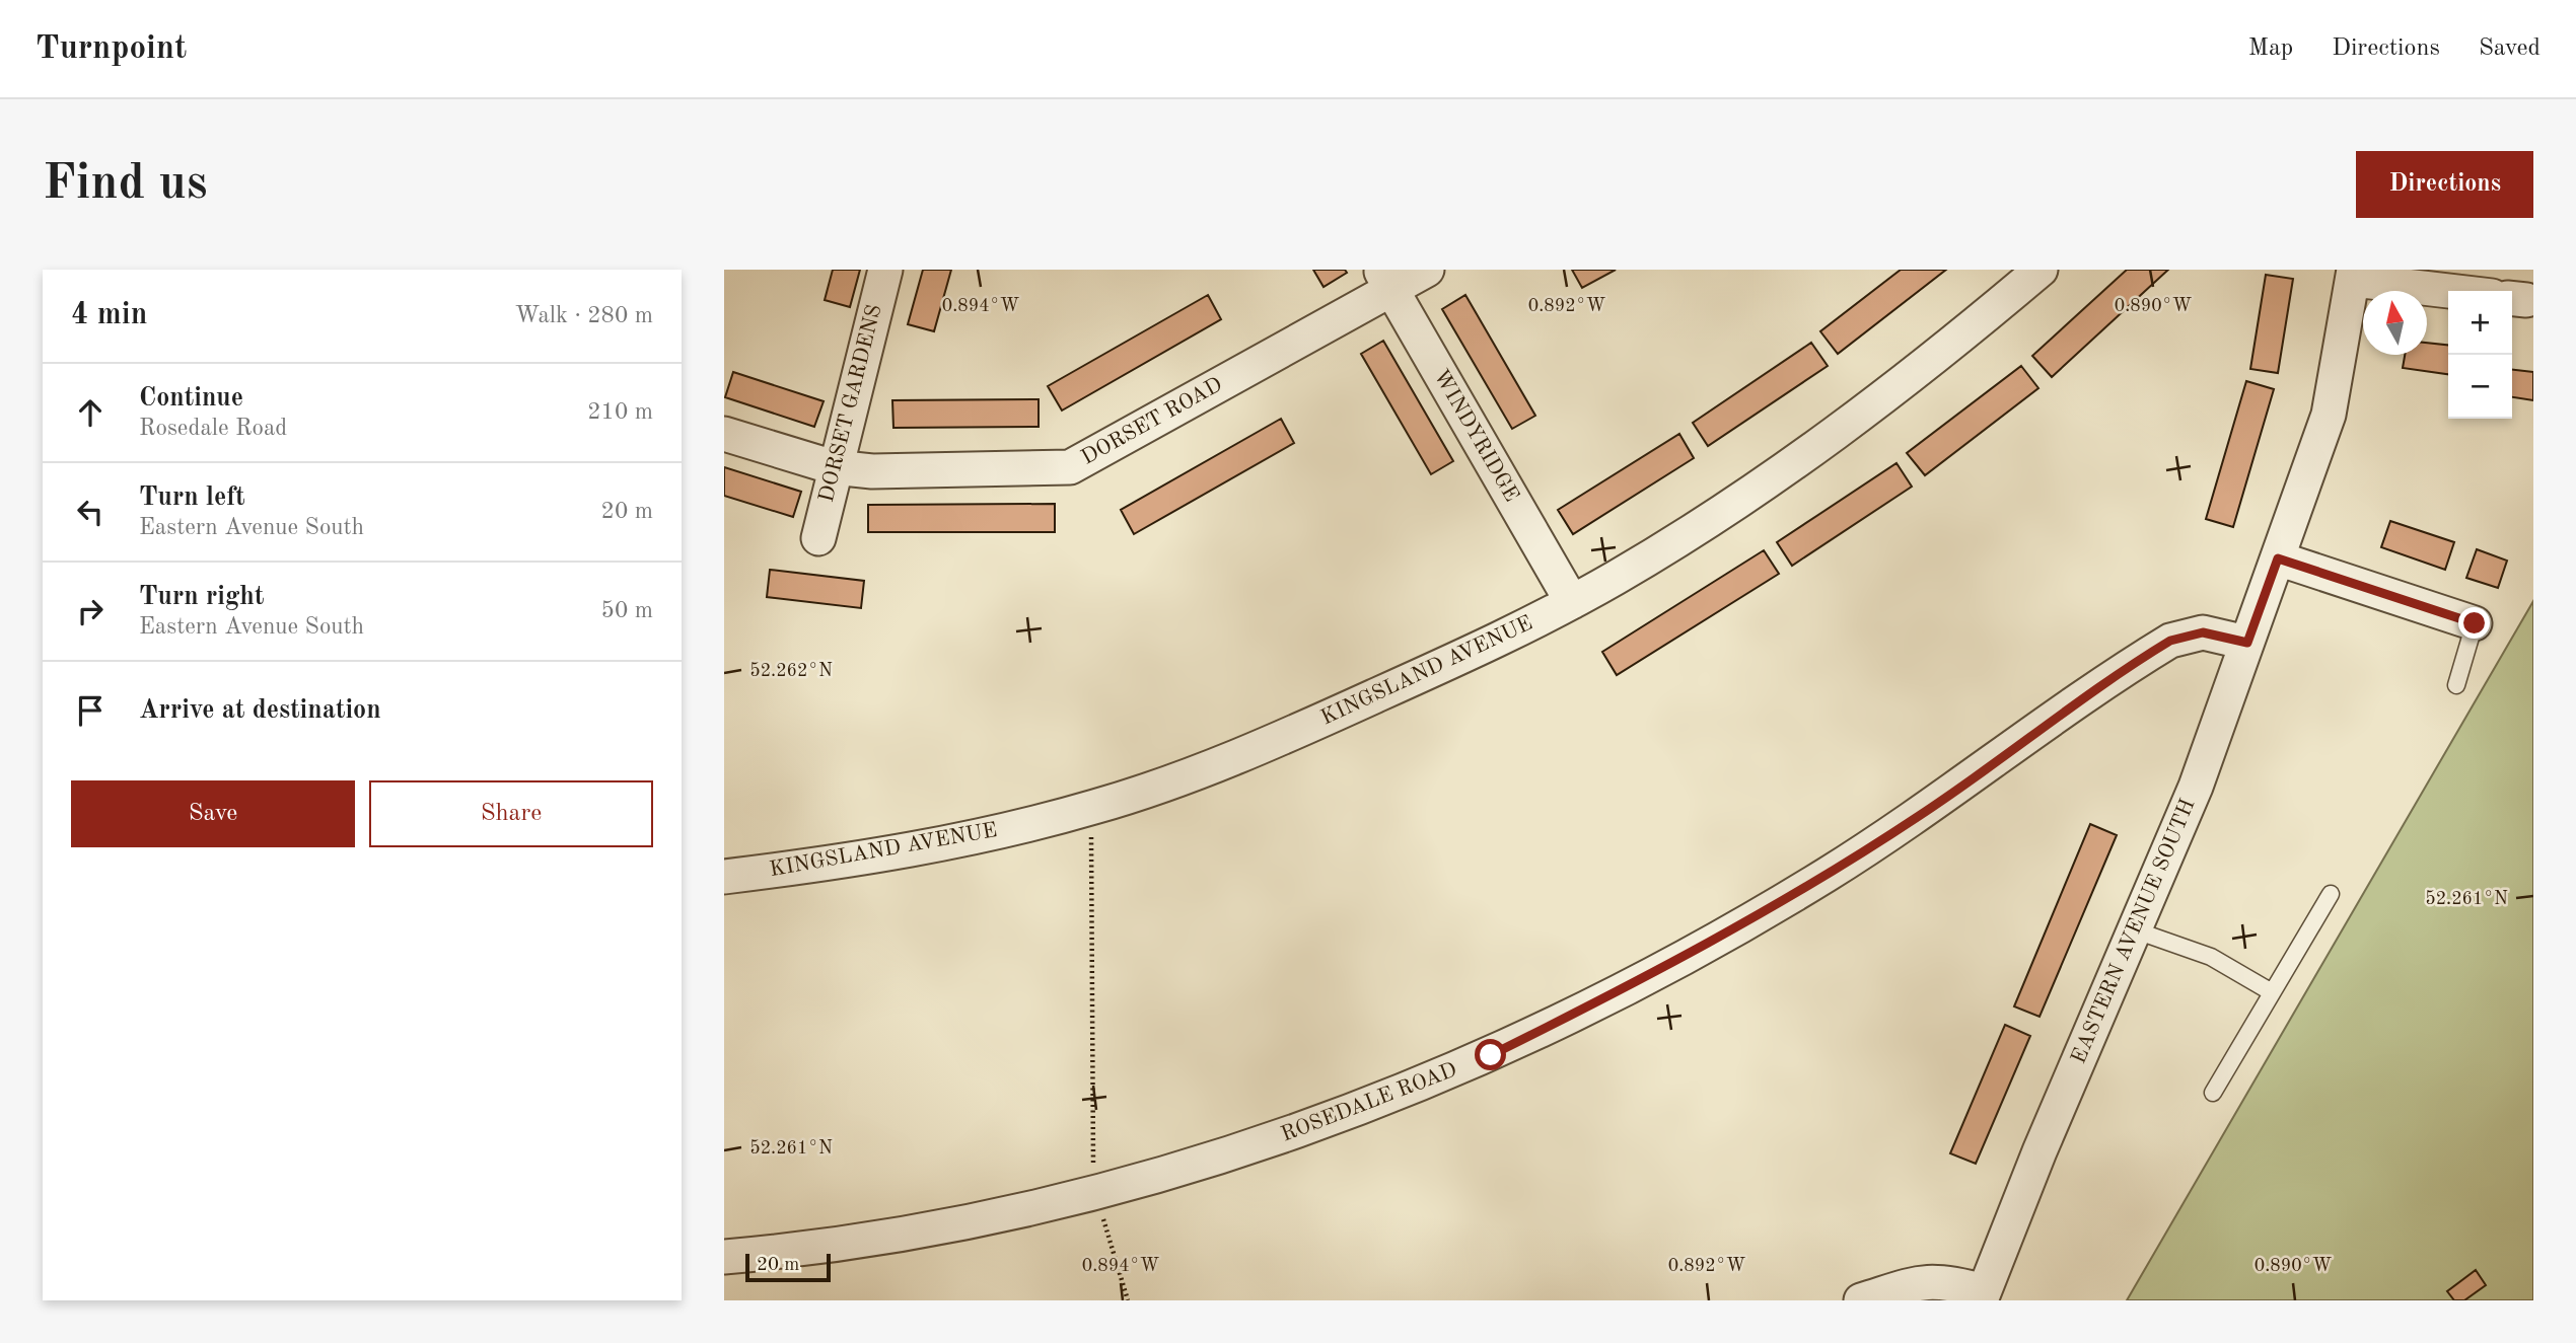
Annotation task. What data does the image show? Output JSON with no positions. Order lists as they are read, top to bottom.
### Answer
{
  "streets": {
    "street": [
      "DORSET GARDENS",
      "DORSET ROAD",
      "WINDYRIDGE",
      "KINGSLAND AVENUE",
      "EASTERN AVENUE SOUTH",
      "ROSEDALE ROAD"
    ]
  },
  "crossings": [
    ["DORSET GARDENS", "DORSET ROAD"],
    ["DORSET ROAD", "WINDYRIDGE"],
    ["WINDYRIDGE", "KINGSLAND AVENUE"],
    ["EASTERN AVENUE SOUTH", "ROSEDALE ROAD"]
  ],
  "scale_bar": "20 m",
  "north": "top",
  "page": {
    "header": "Turnpoint",
    "nav": ["Map", "Directions", "Saved"],
    "buttons": [
      "Directions",
      ["Save", "Share"]
    ],
    "title": "Find us",
    "heading": ["4 min", "Walk · 280 m"],
    "map_buttons": ["+", "−"],
    "list": [
      ["Continue", "Rosedale Road", "210 m"],
      ["Turn left", "Eastern Avenue South", "20 m"],
      ["Turn right", "Eastern Avenue South", "50 m"],
      "Arrive at destination"
    ],
    "scale": "20 m"
  },
  "coordinates": [
    "0.894°W",
    "0.892°W",
    "0.890°W",
    "52.262°N",
    "52.261°N"
  ]
}
